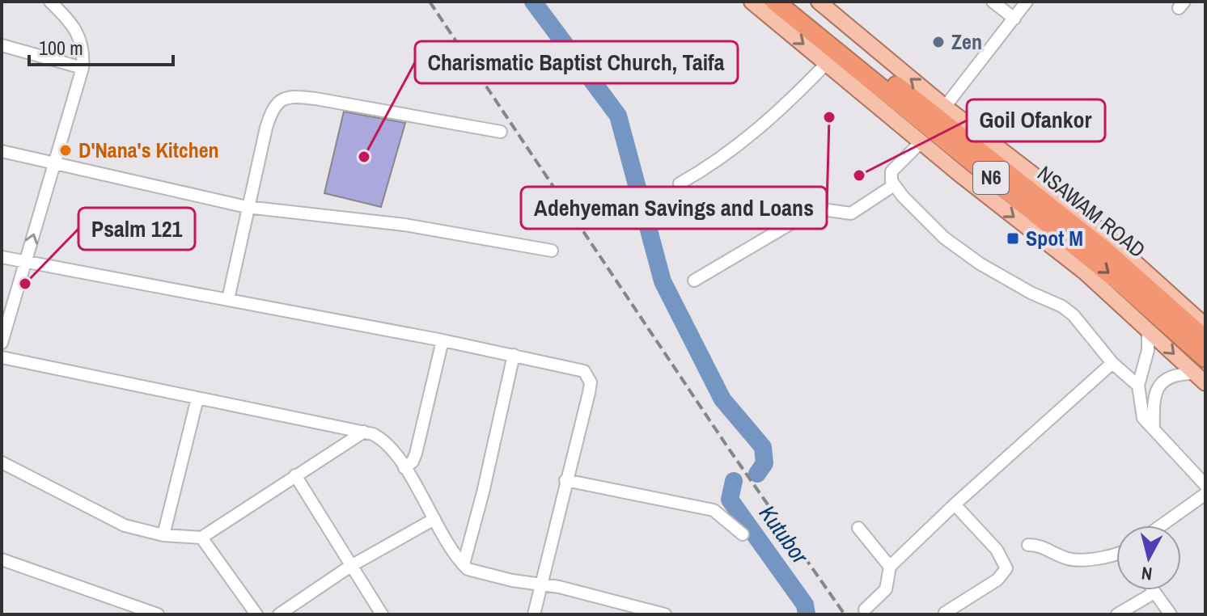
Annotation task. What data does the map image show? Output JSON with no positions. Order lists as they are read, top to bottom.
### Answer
{
  "streets": {
    "highway": ["N6", "NSAWAM ROAD"]
  },
  "water": ["Kutubor"],
  "places": {
    "other": [
      "Zen",
      "Adehyeman Savings and Loans",
      "D'Nana's Kitchen",
      "Charismatic Baptist Church, Taifa",
      "Goil Ofankor",
      "Psalm 121"
    ],
    "transit": ["Spot M"]
  },
  "scale_bar": "100 m",
  "north": "bottom"
}
